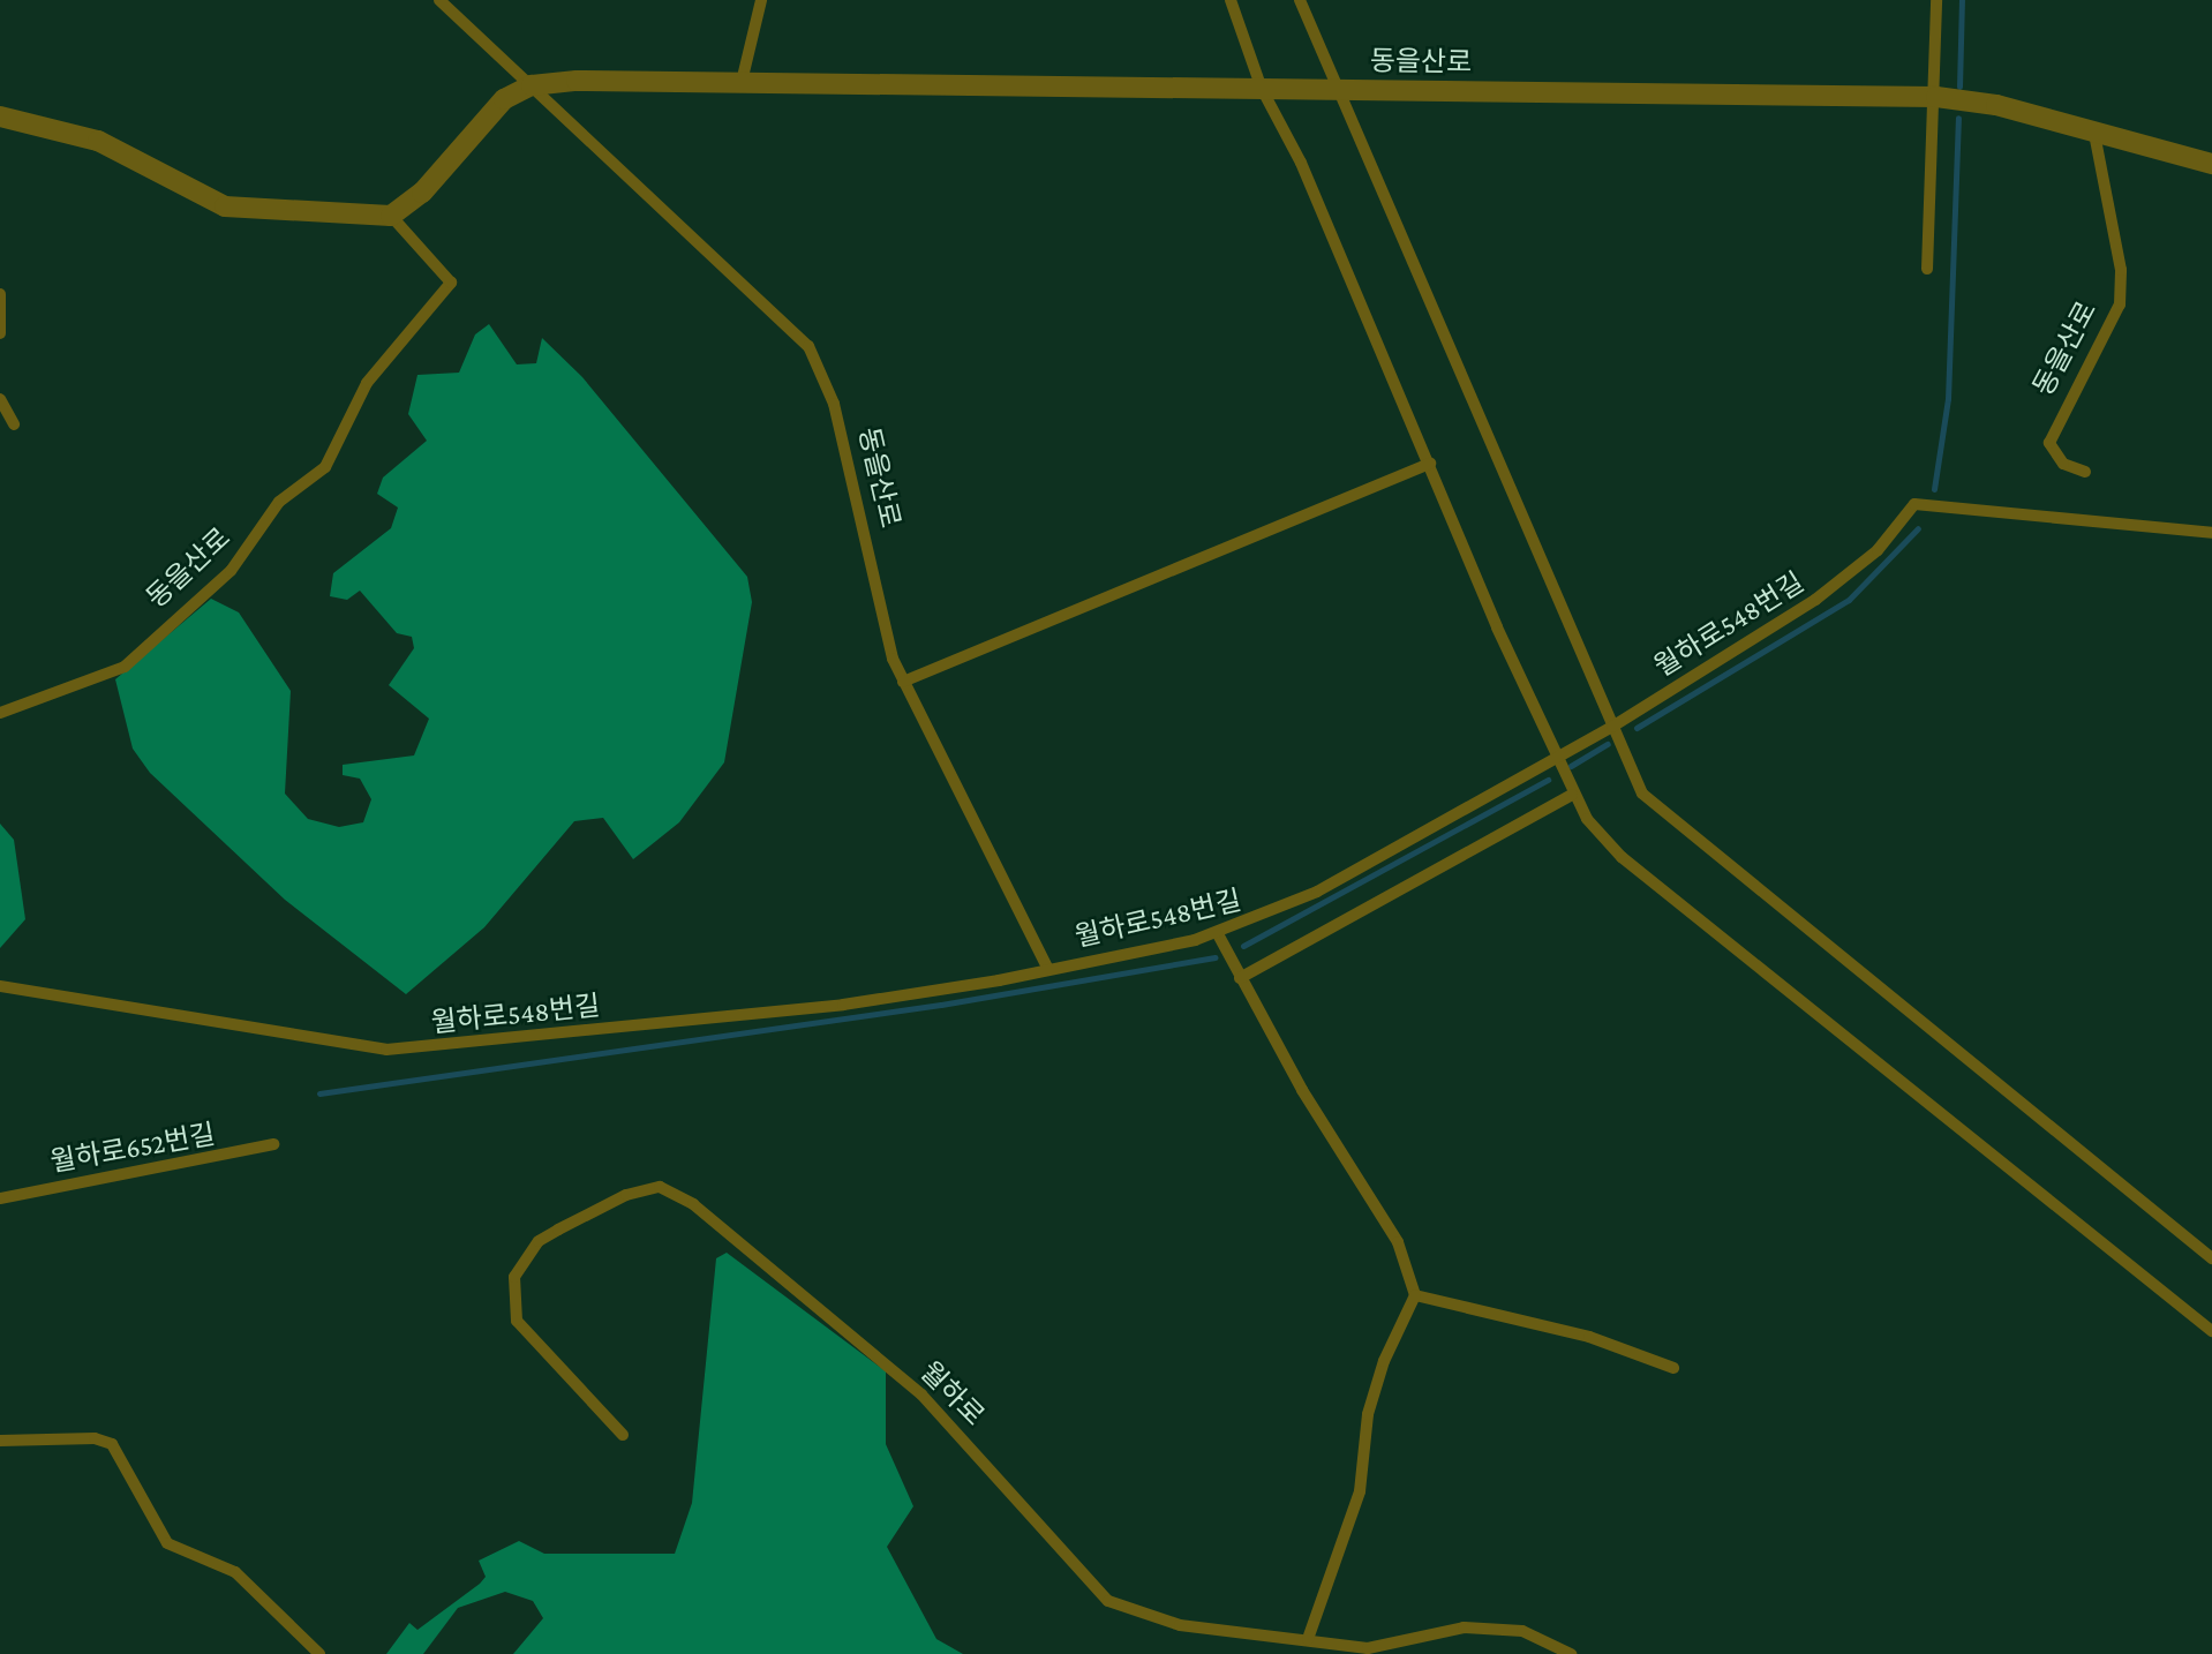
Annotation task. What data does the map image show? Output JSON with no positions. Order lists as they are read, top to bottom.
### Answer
{
  "streets": {
    "street": ["동을산로"],
    "lane": ["월하로548번길", "월하로652번길", "월하로"]
  },
  "crossings": [
    ["동을산로", "월하로548번길"]
  ]
}
